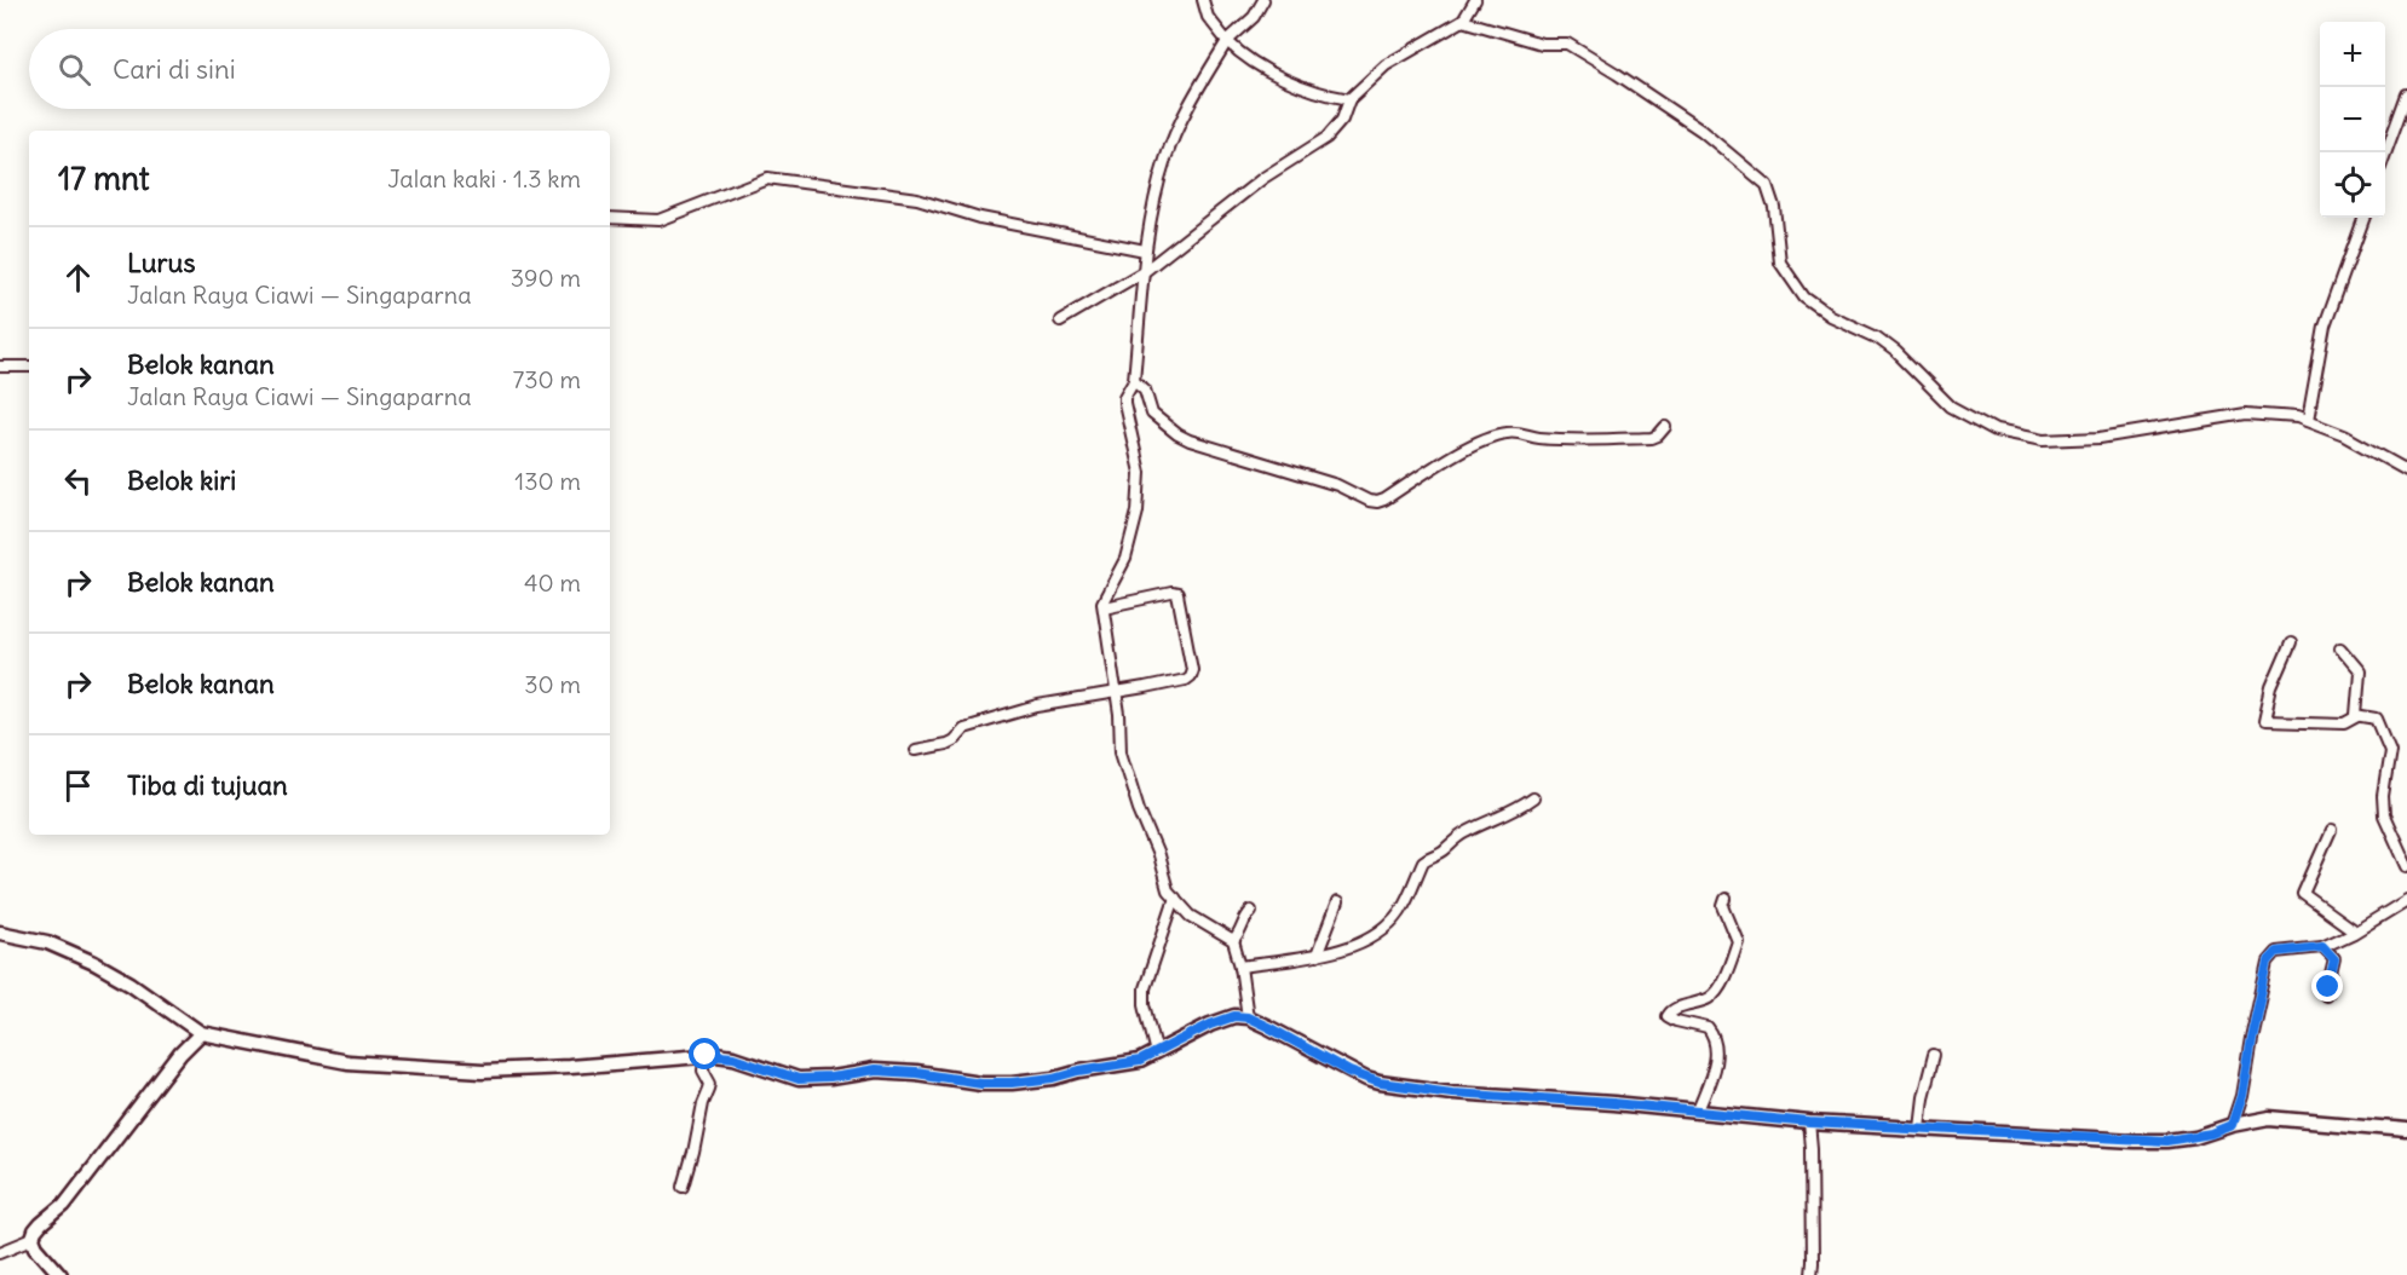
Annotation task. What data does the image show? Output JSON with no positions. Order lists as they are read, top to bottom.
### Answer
{
  "page": {
    "map_buttons": ["+", "−"],
    "search": "Cari di sini",
    "heading": ["17 mnt", "Jalan kaki · 1.3 km"],
    "list": [
      ["Lurus", "Jalan Raya Ciawi — Singaparna", "390 m"],
      ["Belok kanan", "Jalan Raya Ciawi — Singaparna", "730 m"],
      ["Belok kiri", "130 m"],
      ["Belok kanan", "40 m"],
      ["Belok kanan", "30 m"],
      "Tiba di tujuan"
    ]
  }
}
